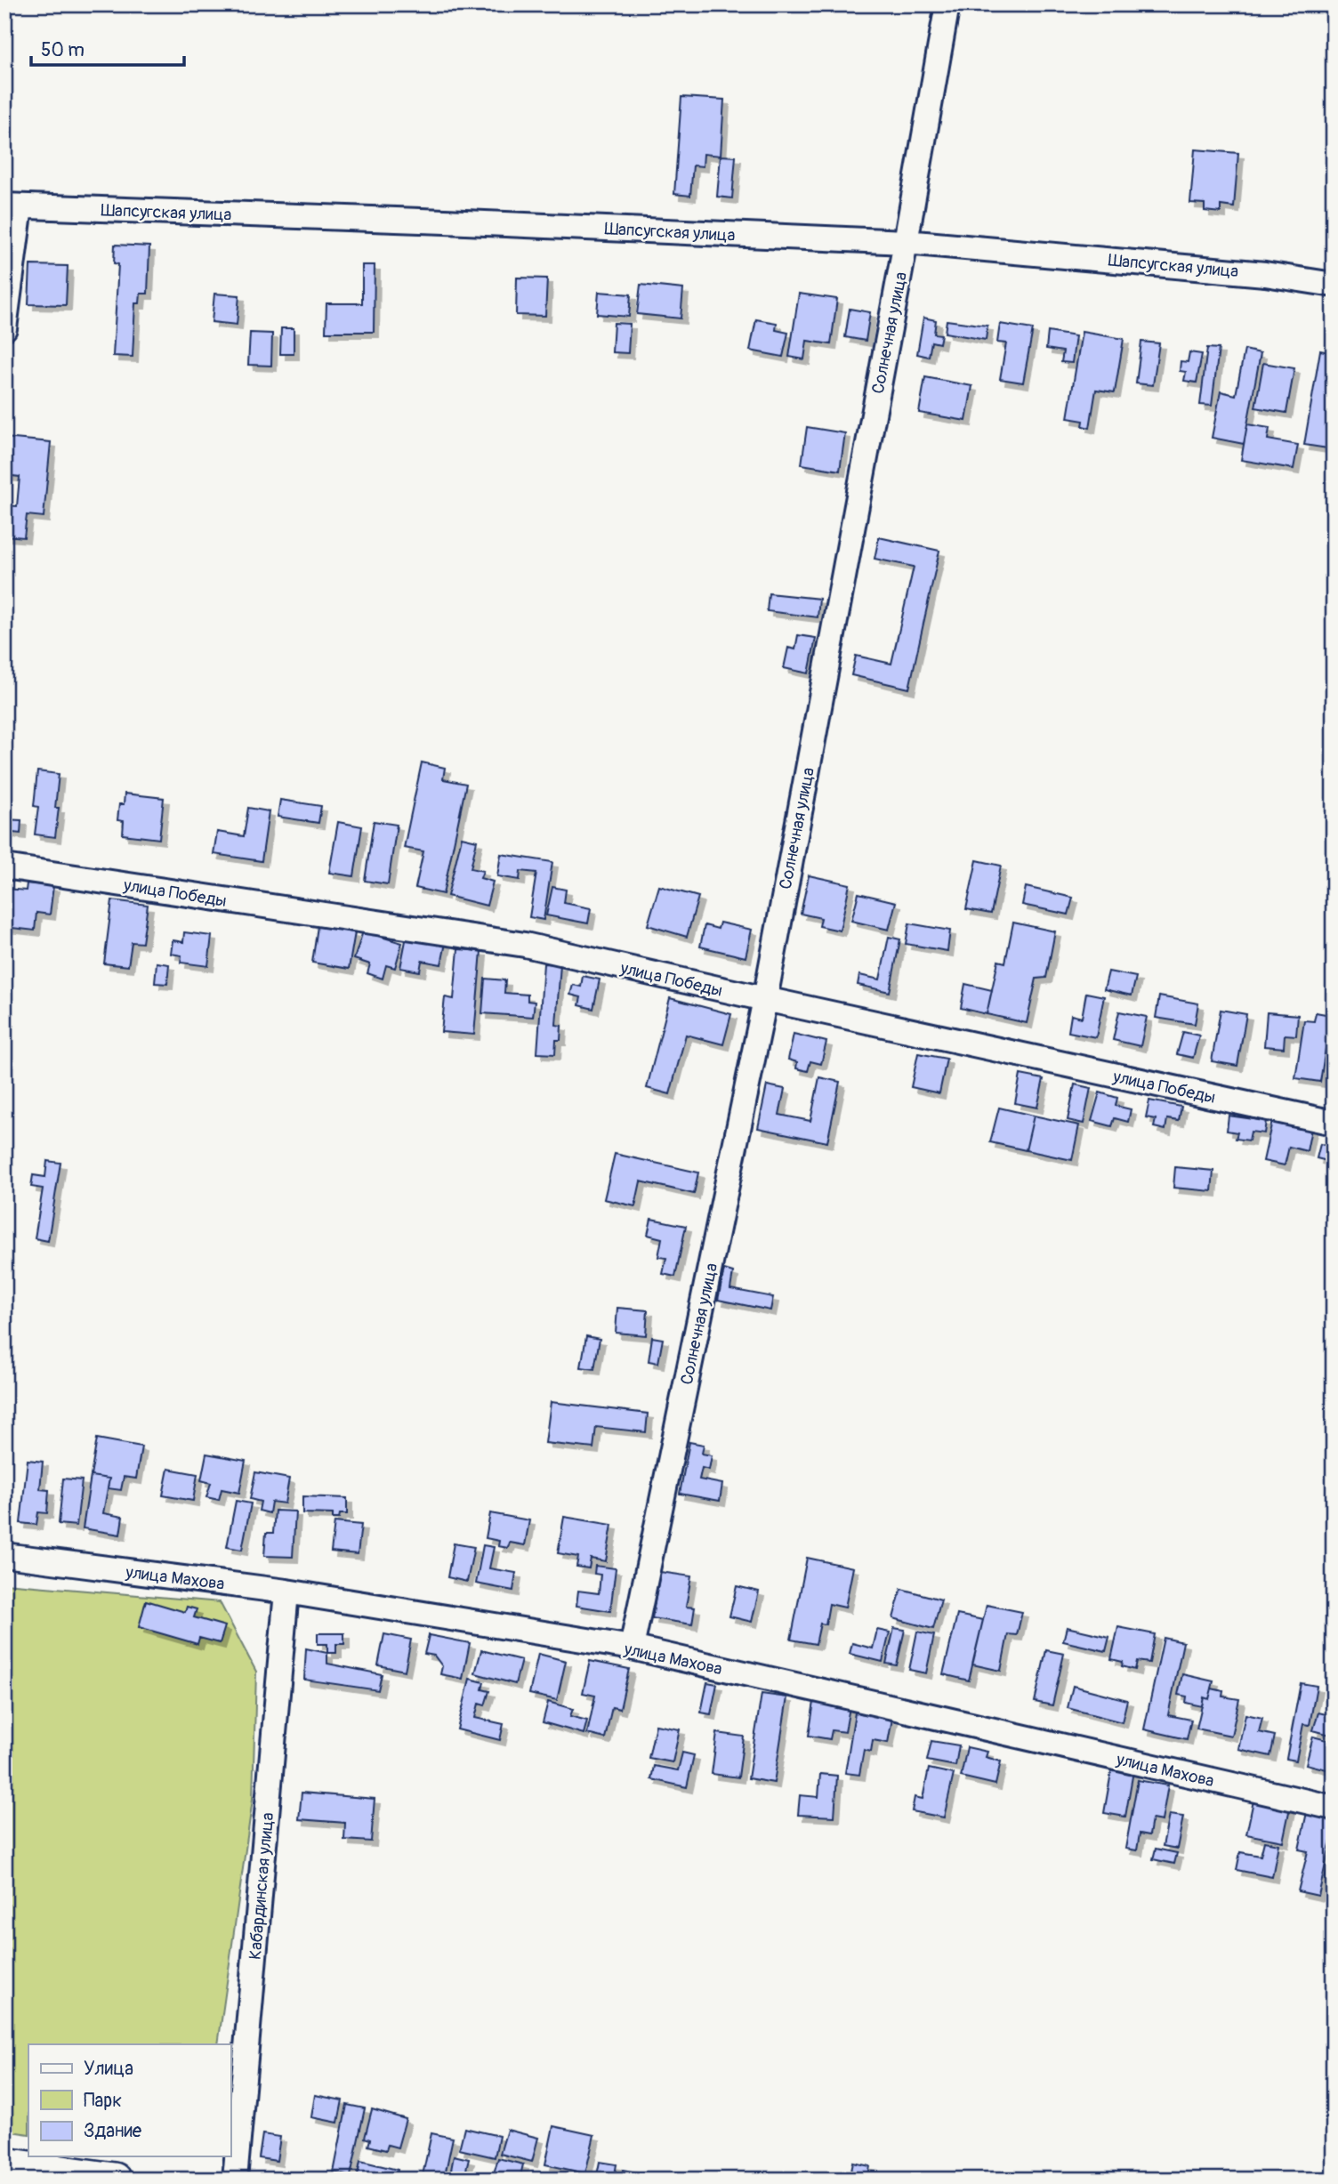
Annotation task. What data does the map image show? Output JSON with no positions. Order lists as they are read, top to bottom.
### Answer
{
  "streets": {
    "street": [
      "Шапсугская улица",
      "Солнечная улица",
      "улица Победы",
      "улица Махова",
      "Кабардинская улица"
    ]
  },
  "crossings": [
    ["Шапсугская улица", "Солнечная улица"],
    ["Солнечная улица", "улица Победы"],
    ["Солнечная улица", "улица Махова"],
    ["улица Махова", "Кабардинская улица"]
  ],
  "legend": ["Улица", "Парк", "Здание"],
  "scale_bar": "50 m"
}
